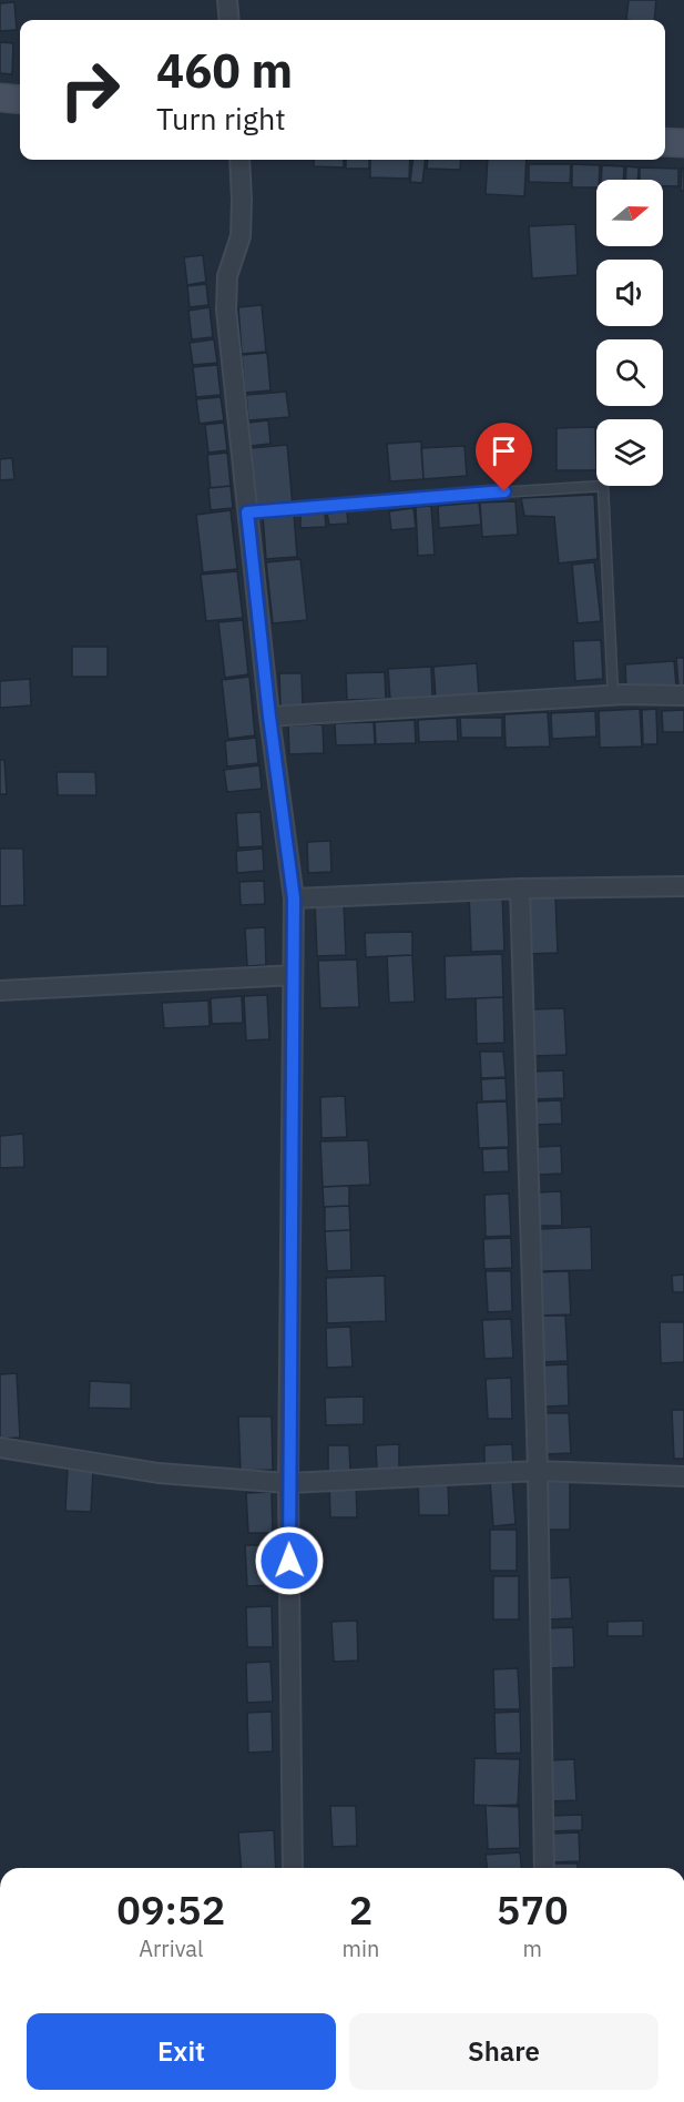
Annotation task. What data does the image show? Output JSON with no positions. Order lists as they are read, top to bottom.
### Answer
{
  "north": "right",
  "page": {
    "turn": ["460 m", "Turn right"],
    "eta": [
      "09:52",
      "Arrival",
      "2",
      "min",
      "570",
      "m"
    ],
    "buttons": ["Exit", "Share"]
  }
}
